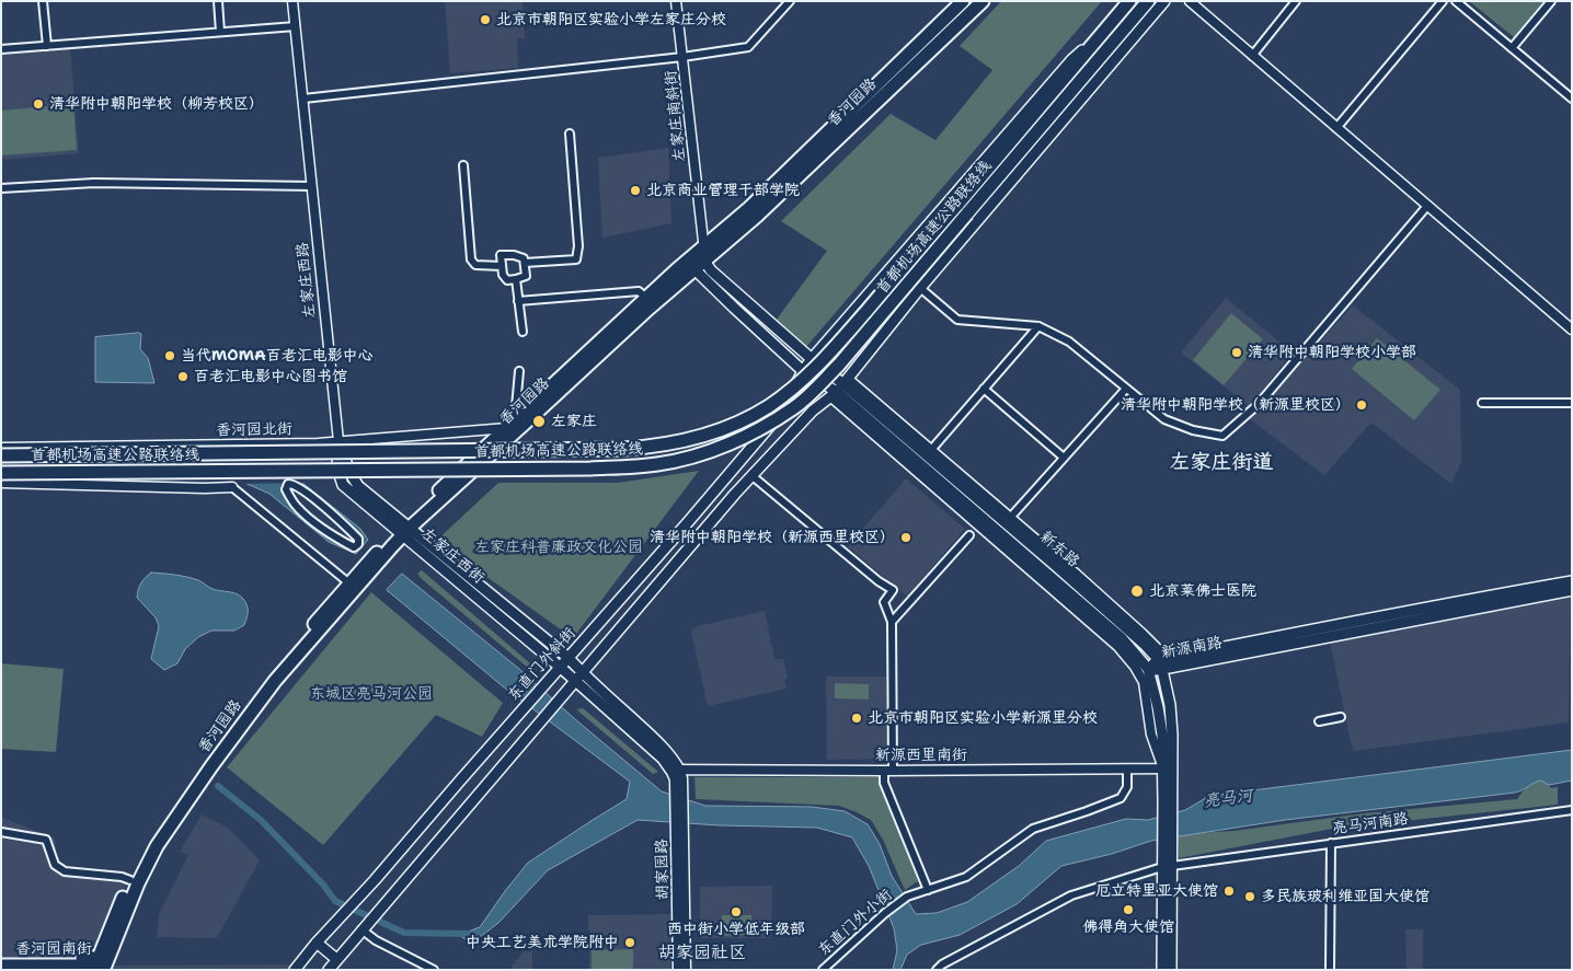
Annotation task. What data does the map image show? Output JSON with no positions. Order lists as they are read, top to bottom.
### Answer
{
  "streets": {
    "highway": ["香河园路", "首都机场高速公路联络线", "香河园南街"],
    "main road": [
      "左家庄西路",
      "新东路",
      "左家庄西街",
      "新源南路",
      "东直门外斜街"
    ],
    "street": [
      "左家庄南斜街",
      "香河园北街",
      "新源西里南街",
      "亮马河南路",
      "胡家园路",
      "东直门外小街"
    ]
  },
  "crossings": [
    ["香河园路", "左家庄南斜街"],
    ["香河园路", "左家庄西路"],
    ["香河园路", "香河园北街"],
    ["香河园路", "新东路"],
    ["香河园路", "左家庄西街"],
    ["香河园路", "香河园南街"],
    ["左家庄南斜街", "新东路"],
    ["首都机场高速公路联络线", "东直门外斜街"],
    ["左家庄西路", "香河园北街"],
    ["左家庄西路", "左家庄西街"],
    ["新东路", "新源南路"],
    ["新东路", "东直门外斜街"],
    ["新东路", "新源西里南街"],
    ["新东路", "亮马河南路"],
    ["左家庄西街", "东直门外斜街"],
    ["新源西里南街", "胡家园路"]
  ],
  "districts": ["左家庄街道", "胡家园社区"],
  "water": ["亮马河"],
  "parks": ["左家庄科普廉政文化公园", "东城区亮马河公园"],
  "places": [
    "北京市朝阳区实验小学左家庄分校",
    "清华附中朝阳学校（柳芳校区）",
    "北京商业管理干部学院",
    "清华附中朝阳学校小学部",
    "当代MOMA百老汇电影中心",
    "百老汇电影中心图书馆",
    "清华附中朝阳学校（新源里校区）",
    "左家庄",
    "清华附中朝阳学校（新源西里校区）",
    "北京莱佛士医院",
    "北京市朝阳区实验小学新源里分校",
    "厄立特里亚大使馆",
    "多民族玻利维亚国大使馆",
    "佛得角大使馆",
    "西中街小学低年级部",
    "中央工艺美术学院附中"
  ]
}
